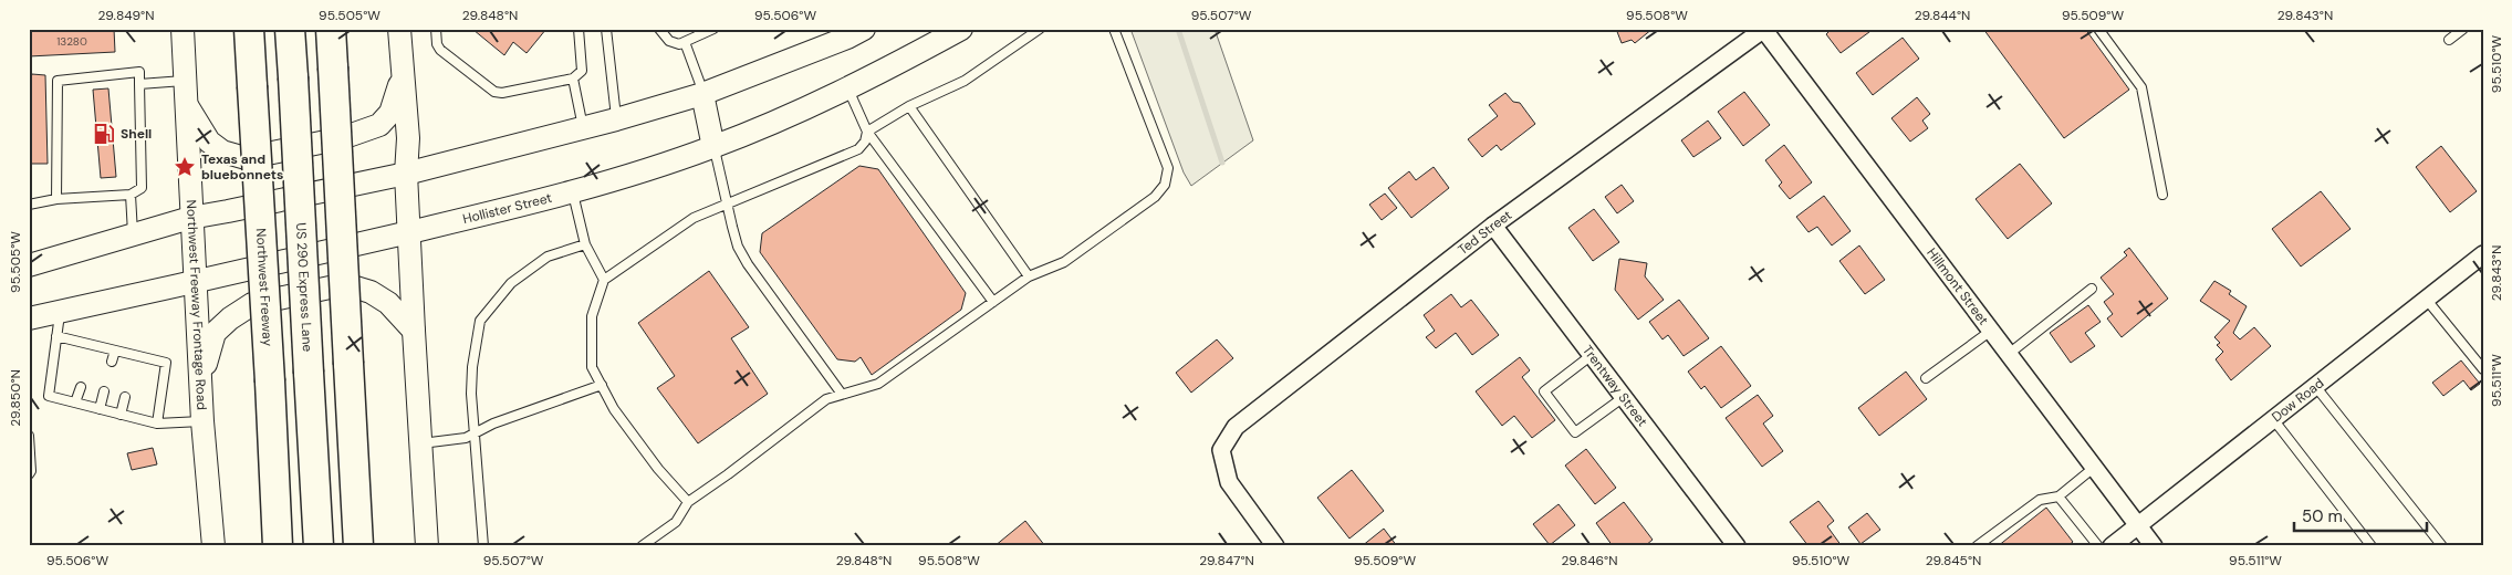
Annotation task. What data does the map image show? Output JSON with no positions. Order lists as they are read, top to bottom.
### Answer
{
  "streets": {
    "highway": ["Northwest Freeway", "US 290 Express Lane"],
    "main road": ["Hollister Street", "Northwest Freeway Frontage Road"],
    "street": [
      "Ted Street",
      "Hillmont Street",
      "Trentway Street",
      "Dow Road"
    ]
  },
  "crossings": [
    ["Hollister Street", "Northwest Freeway Frontage Road"],
    ["Ted Street", "Hillmont Street"],
    ["Ted Street", "Trentway Street"],
    ["Hillmont Street", "Dow Road"]
  ],
  "places": {
    "fuel station": ["Shell"],
    "place": ["Texas and bluebonnets"]
  },
  "house_numbers": ["13280"],
  "scale_bar": "50 m",
  "coordinates": [
    "29.849°N",
    "95.505°W",
    "29.848°N",
    "95.506°W",
    "95.507°W",
    "95.508°W",
    "29.844°N",
    "95.509°W",
    "29.843°N",
    "95.510°W",
    "95.511°W",
    "29.850°N",
    "29.847°N",
    "29.846°N",
    "29.845°N"
  ]
}
